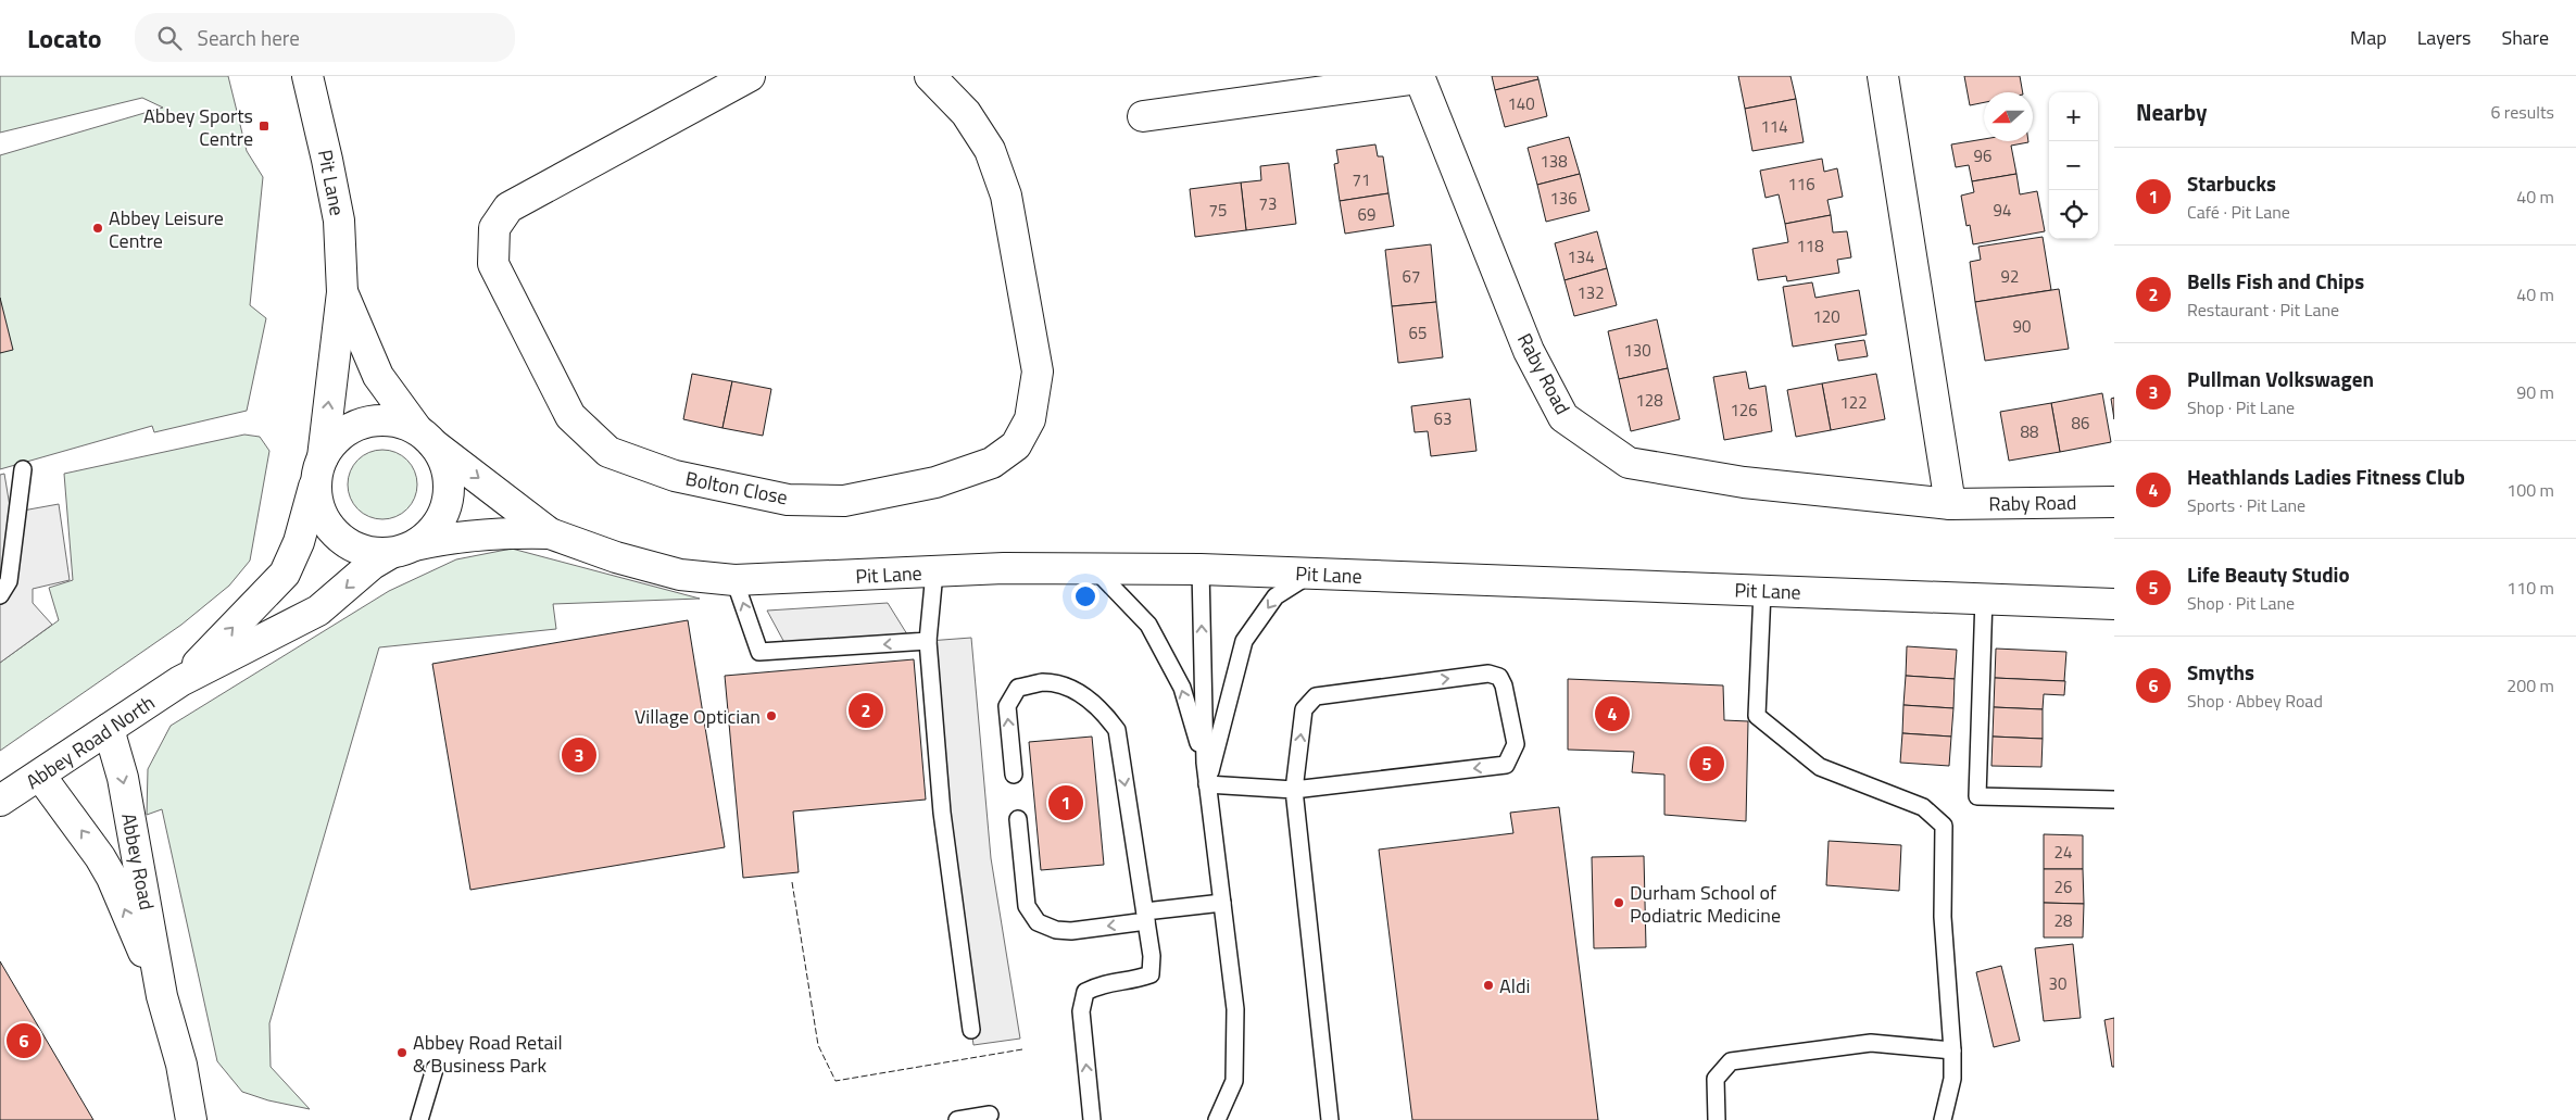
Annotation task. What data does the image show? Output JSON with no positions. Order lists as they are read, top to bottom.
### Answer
{
  "streets": {
    "street": [
      "Pit Lane",
      "Raby Road",
      "Bolton Close",
      "Abbey Road North",
      "Abbey Road"
    ]
  },
  "crossings": [
    ["Abbey Road North", "Abbey Road"]
  ],
  "places": {
    "transit": ["Abbey Sports Centre"],
    "other": [
      "Abbey Leisure Centre",
      "Village Optician",
      "Durham School of Podiatric Medicine",
      "Aldi",
      "Abbey Road Retail & Business Park"
    ]
  },
  "house_numbers": [
    "140",
    "114",
    "96",
    "138",
    "71",
    "116",
    "136",
    "73",
    "75",
    "94",
    "69",
    "118",
    "134",
    "67",
    "92",
    "132",
    "120",
    "90",
    "65",
    "130",
    "128",
    "122",
    "126",
    "63",
    "86",
    "88",
    "24",
    "26",
    "28",
    "30"
  ],
  "north": "left",
  "page": {
    "header": "Locato",
    "search": "Search here",
    "nav": ["Map", "Layers", "Share"],
    "heading": ["Nearby", "6 results"],
    "map_buttons": ["+", "−"],
    "list": [
      {
        "mark": "1",
        "name": "Starbucks",
        "note": "Café · Pit Lane",
        "value": "40 m"
      },
      {
        "mark": "2",
        "name": "Bells Fish and Chips",
        "note": "Restaurant · Pit Lane",
        "value": "40 m"
      },
      {
        "mark": "3",
        "name": "Pullman Volkswagen",
        "note": "Shop · Pit Lane",
        "value": "90 m"
      },
      {
        "mark": "4",
        "name": "Heathlands Ladies Fitness Club",
        "note": "Sports · Pit Lane",
        "value": "100 m"
      },
      {
        "mark": "5",
        "name": "Life Beauty Studio",
        "note": "Shop · Pit Lane",
        "value": "110 m"
      },
      {
        "mark": "6",
        "name": "Smyths",
        "note": "Shop · Abbey Road",
        "value": "200 m"
      }
    ],
    "pins": [
      "2",
      "4",
      "3",
      "5",
      "1",
      "6"
    ]
  }
}
